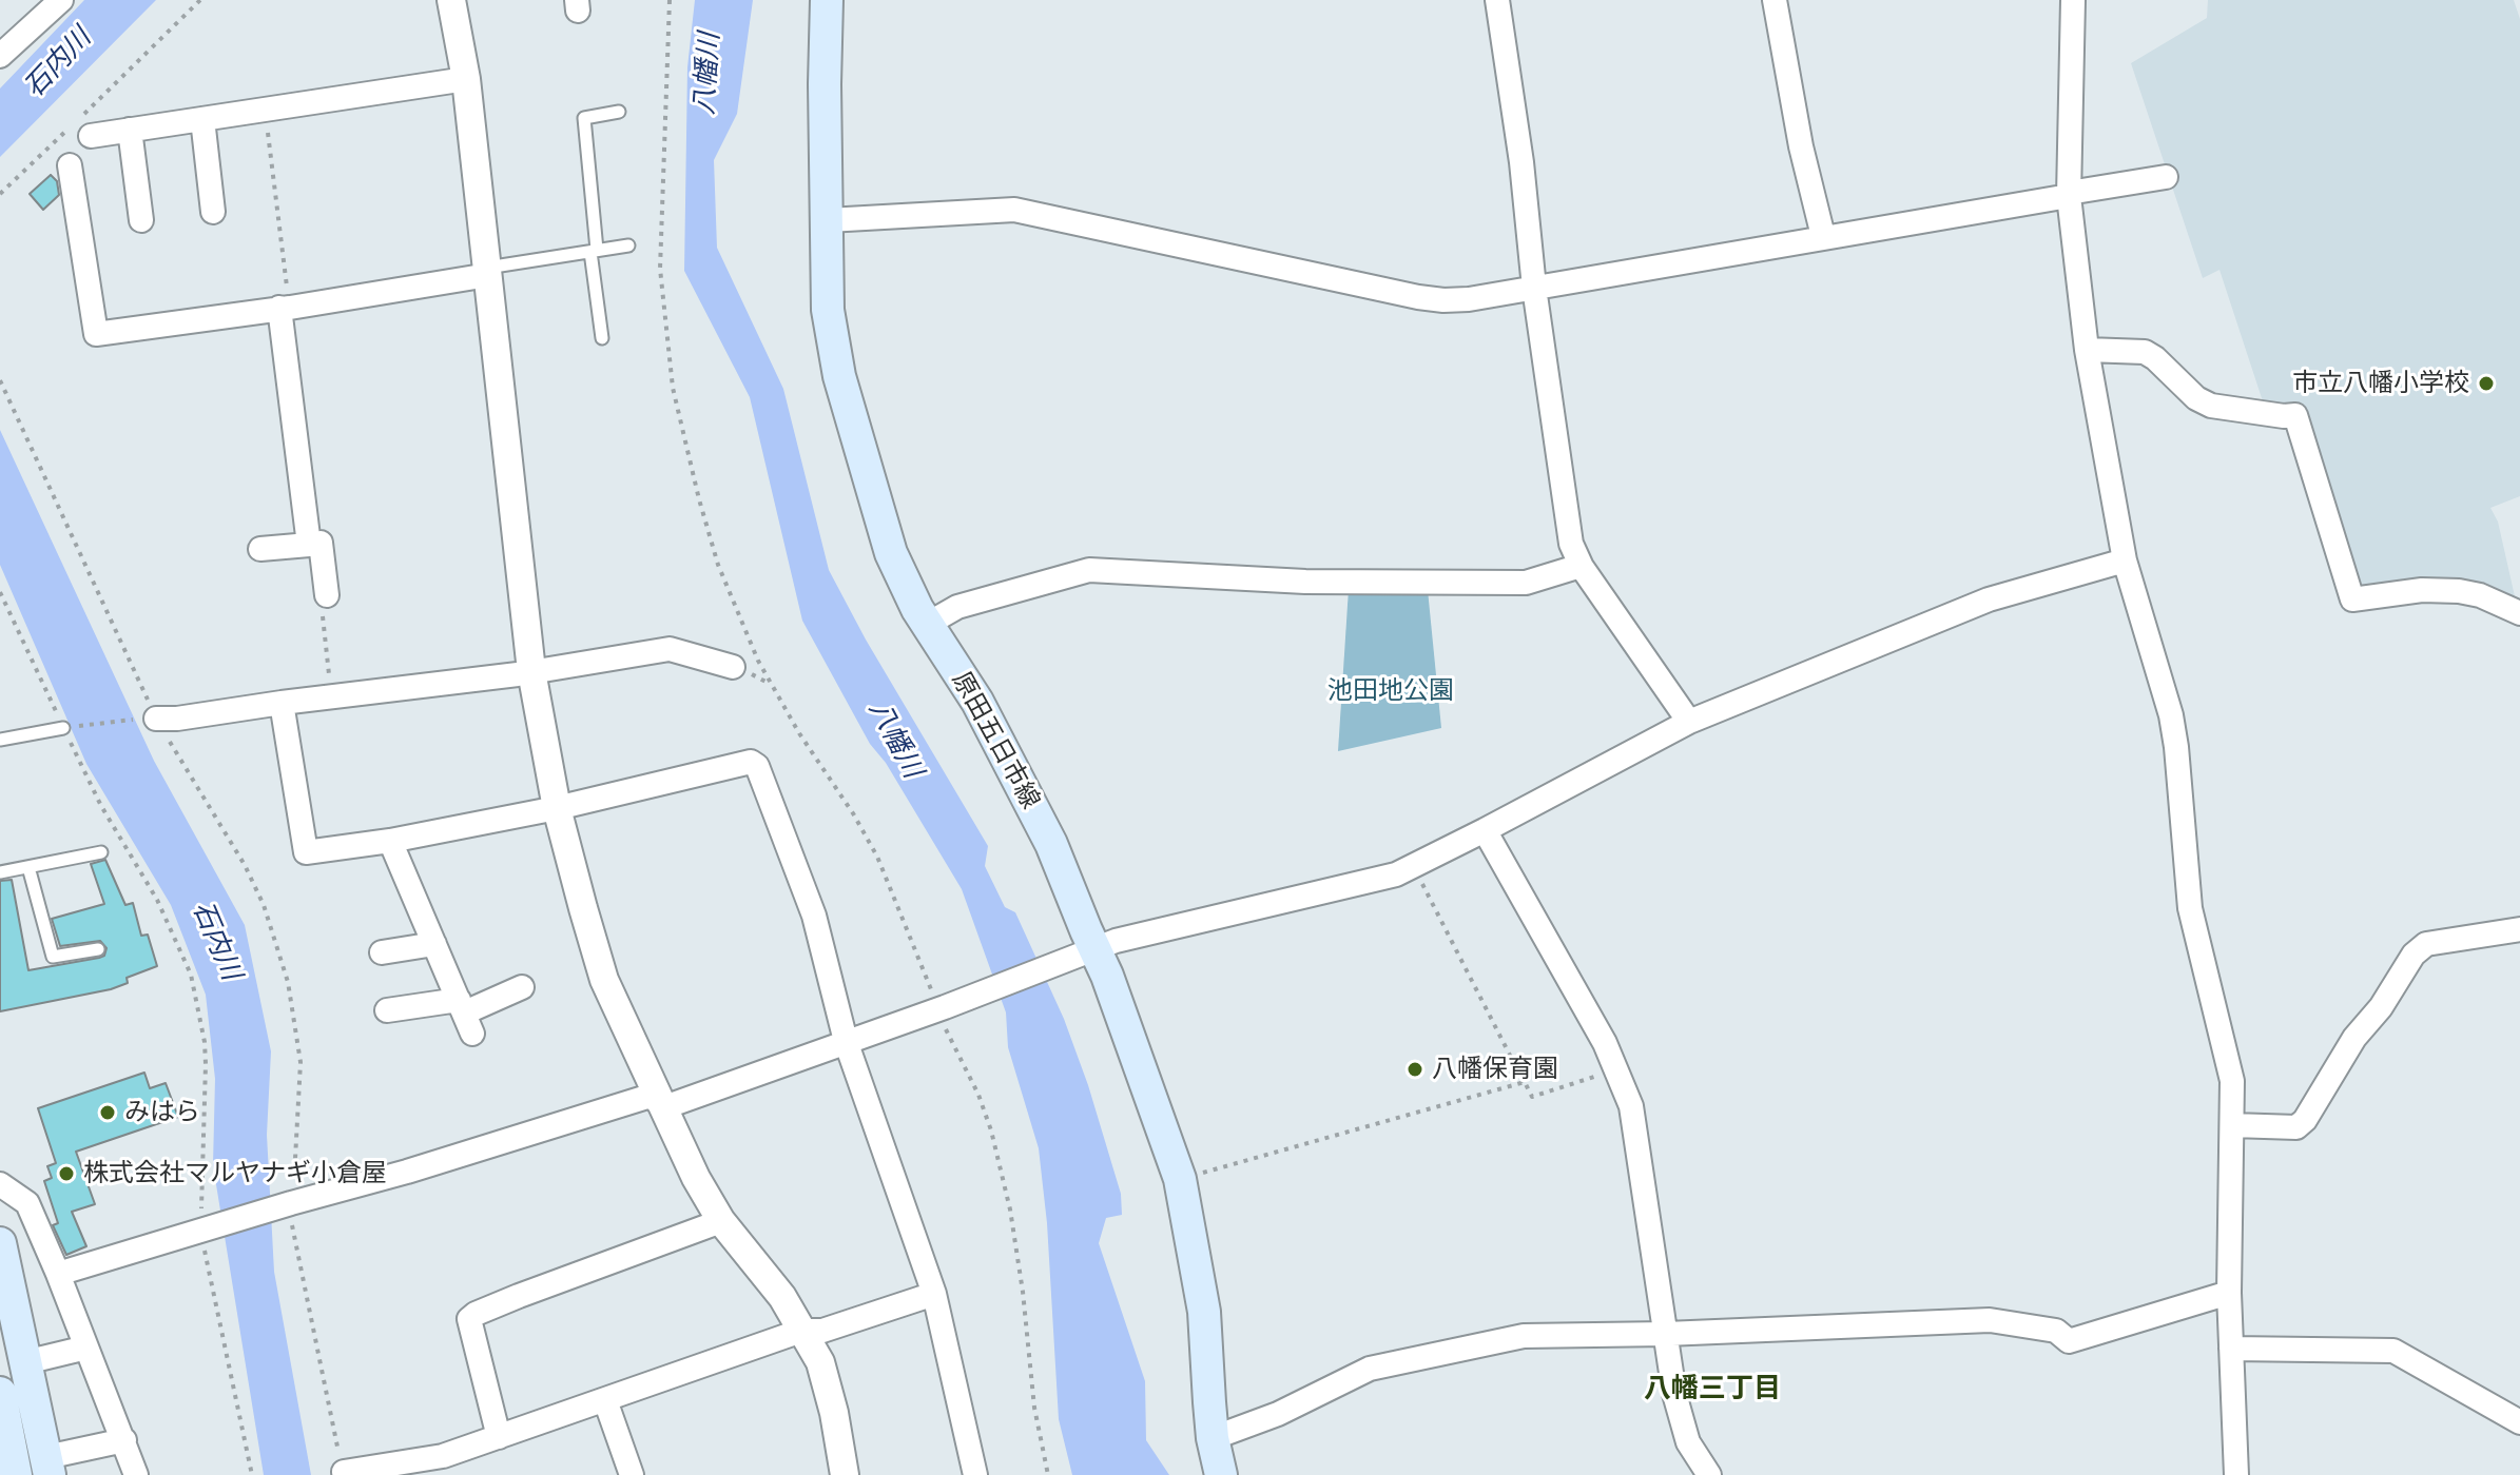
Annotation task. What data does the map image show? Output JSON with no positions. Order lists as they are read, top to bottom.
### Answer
{
  "streets": {
    "main road": ["原田五日市線"]
  },
  "districts": ["八幡三丁目"],
  "water": ["石内川", "八幡川"],
  "parks": ["池田地公園"],
  "places": [
    "市立八幡小学校",
    "八幡保育園",
    "みはら",
    "株式会社マルヤナギ小倉屋"
  ]
}
